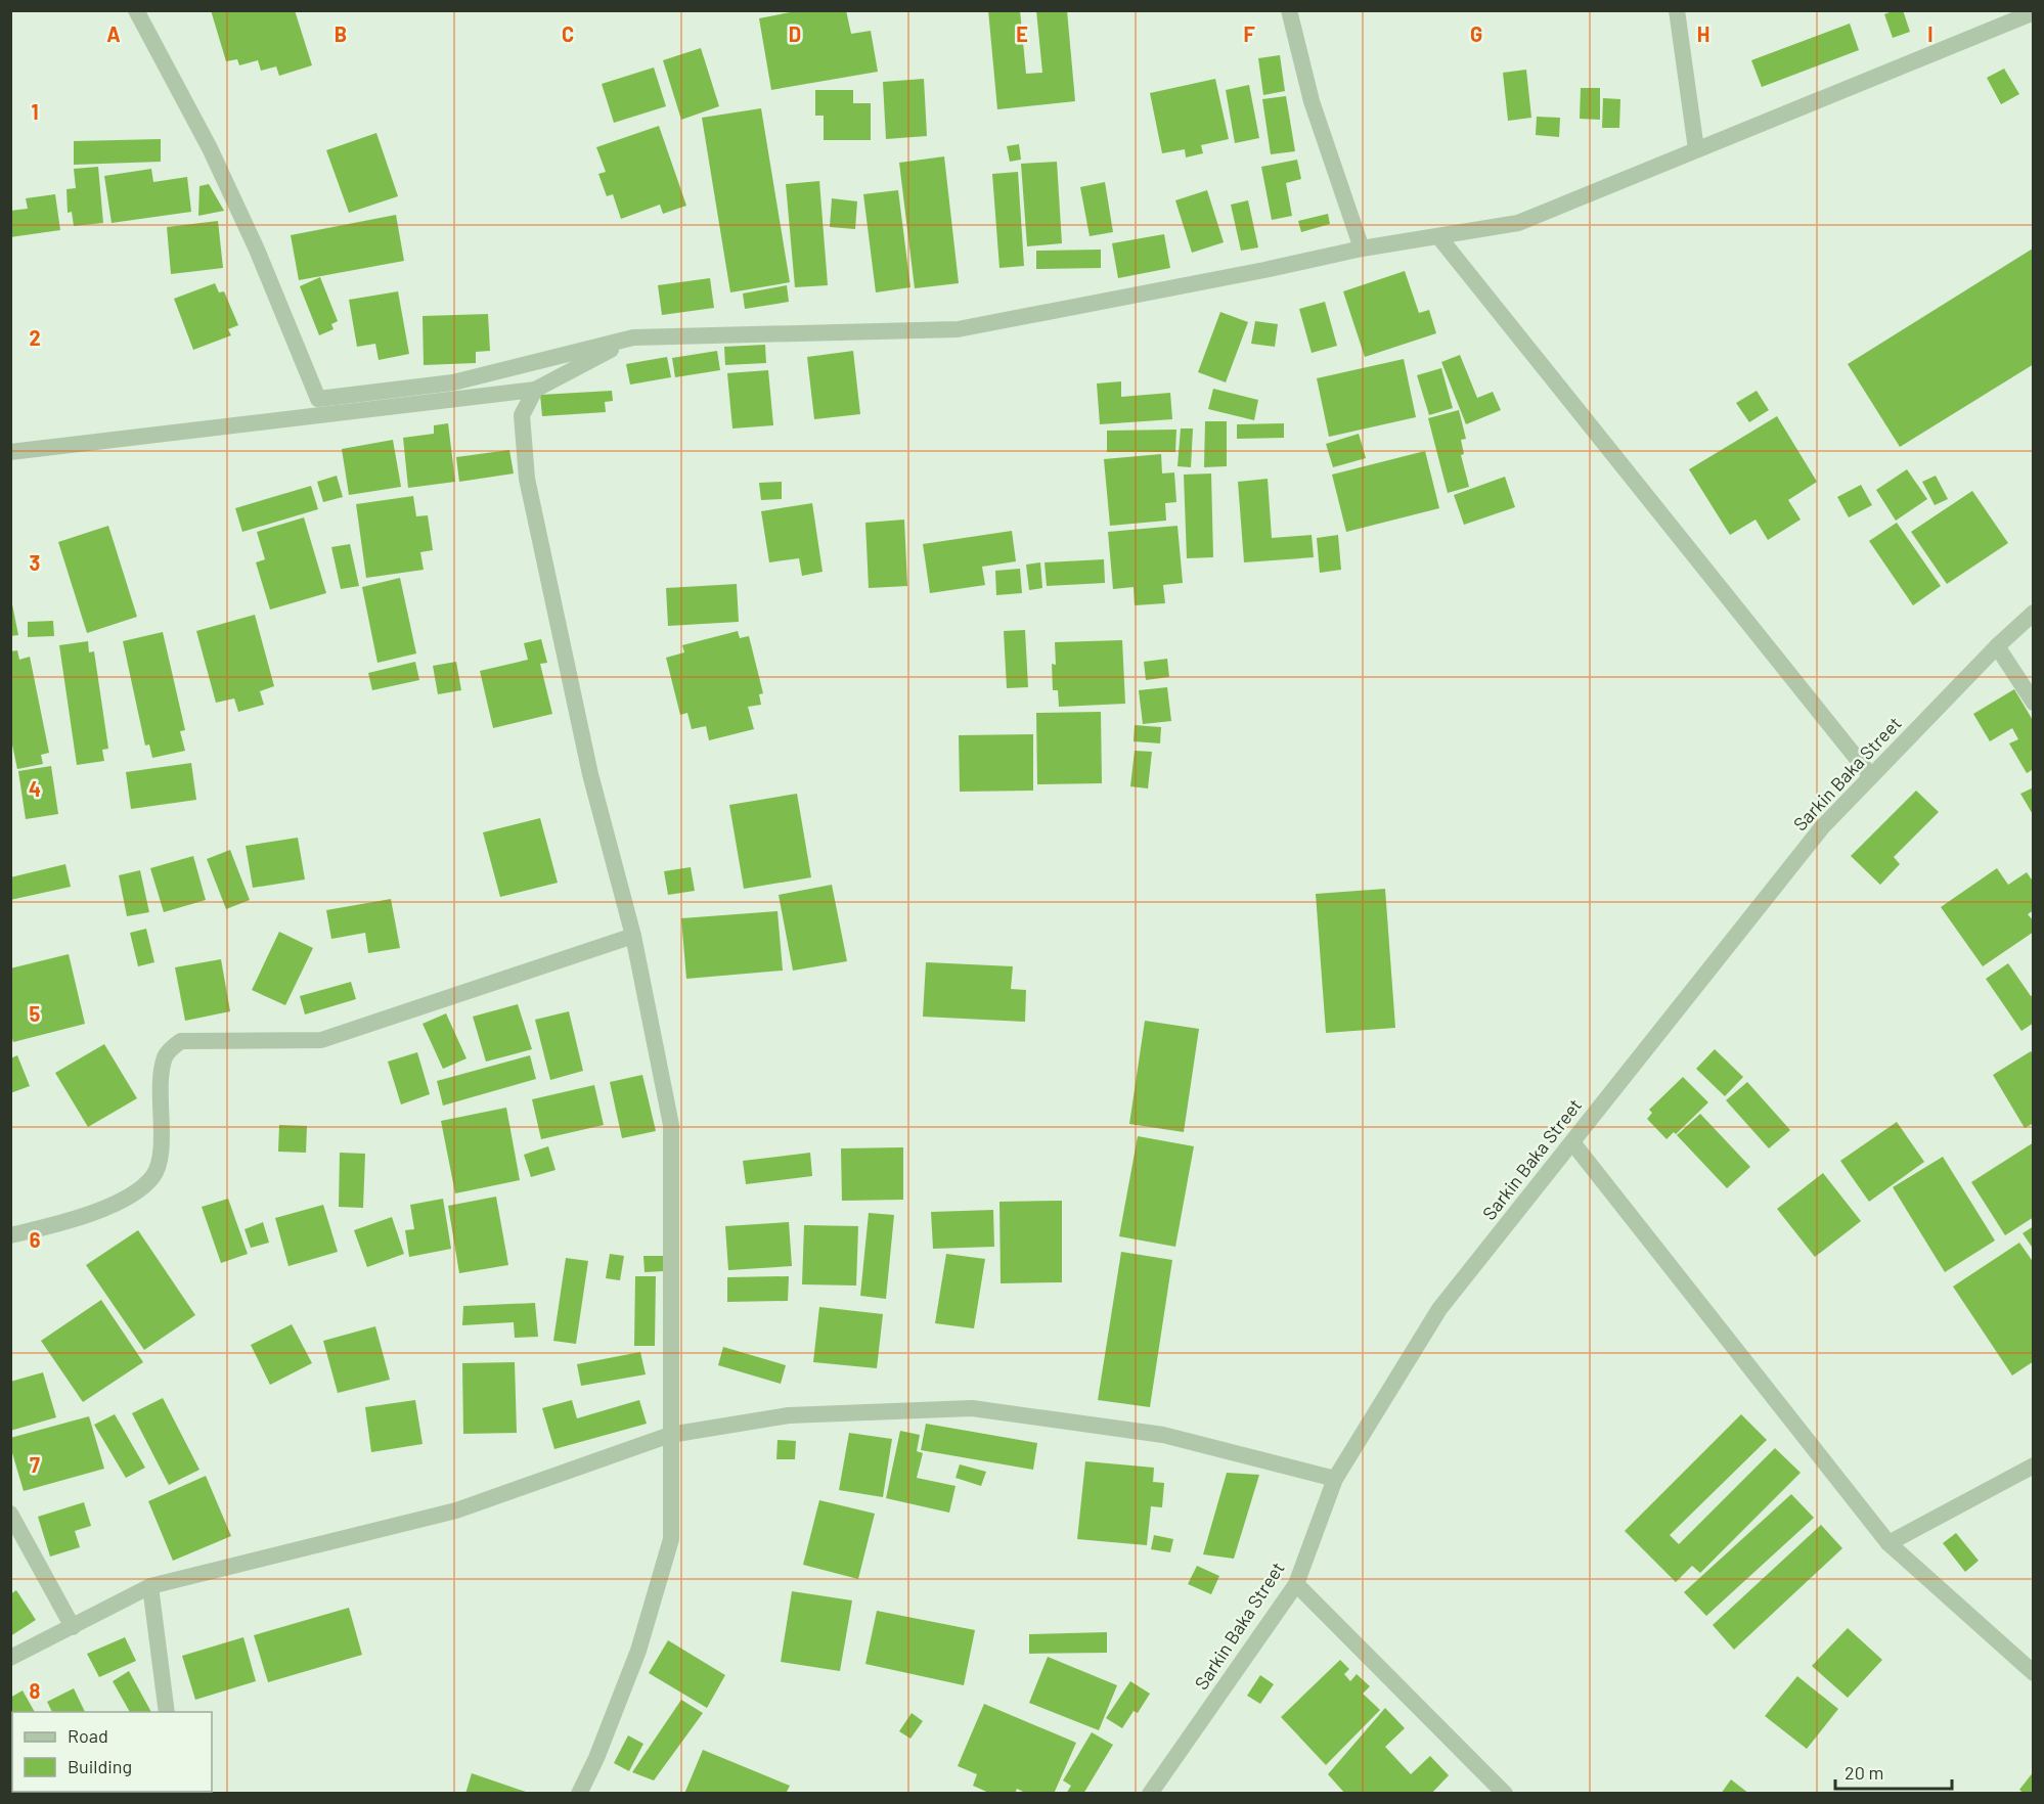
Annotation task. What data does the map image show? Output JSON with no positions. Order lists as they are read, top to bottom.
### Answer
{
  "streets": {
    "street": ["Sarkin Baka Street"]
  },
  "legend": ["Road", "Building"],
  "scale_bar": "20 m",
  "grid": {
    "columns": [
      "A",
      "B",
      "C",
      "D",
      "E",
      "F",
      "G",
      "H",
      "I"
    ],
    "rows": [
      "1",
      "2",
      "3",
      "4",
      "5",
      "6",
      "7",
      "8"
    ]
  }
}
